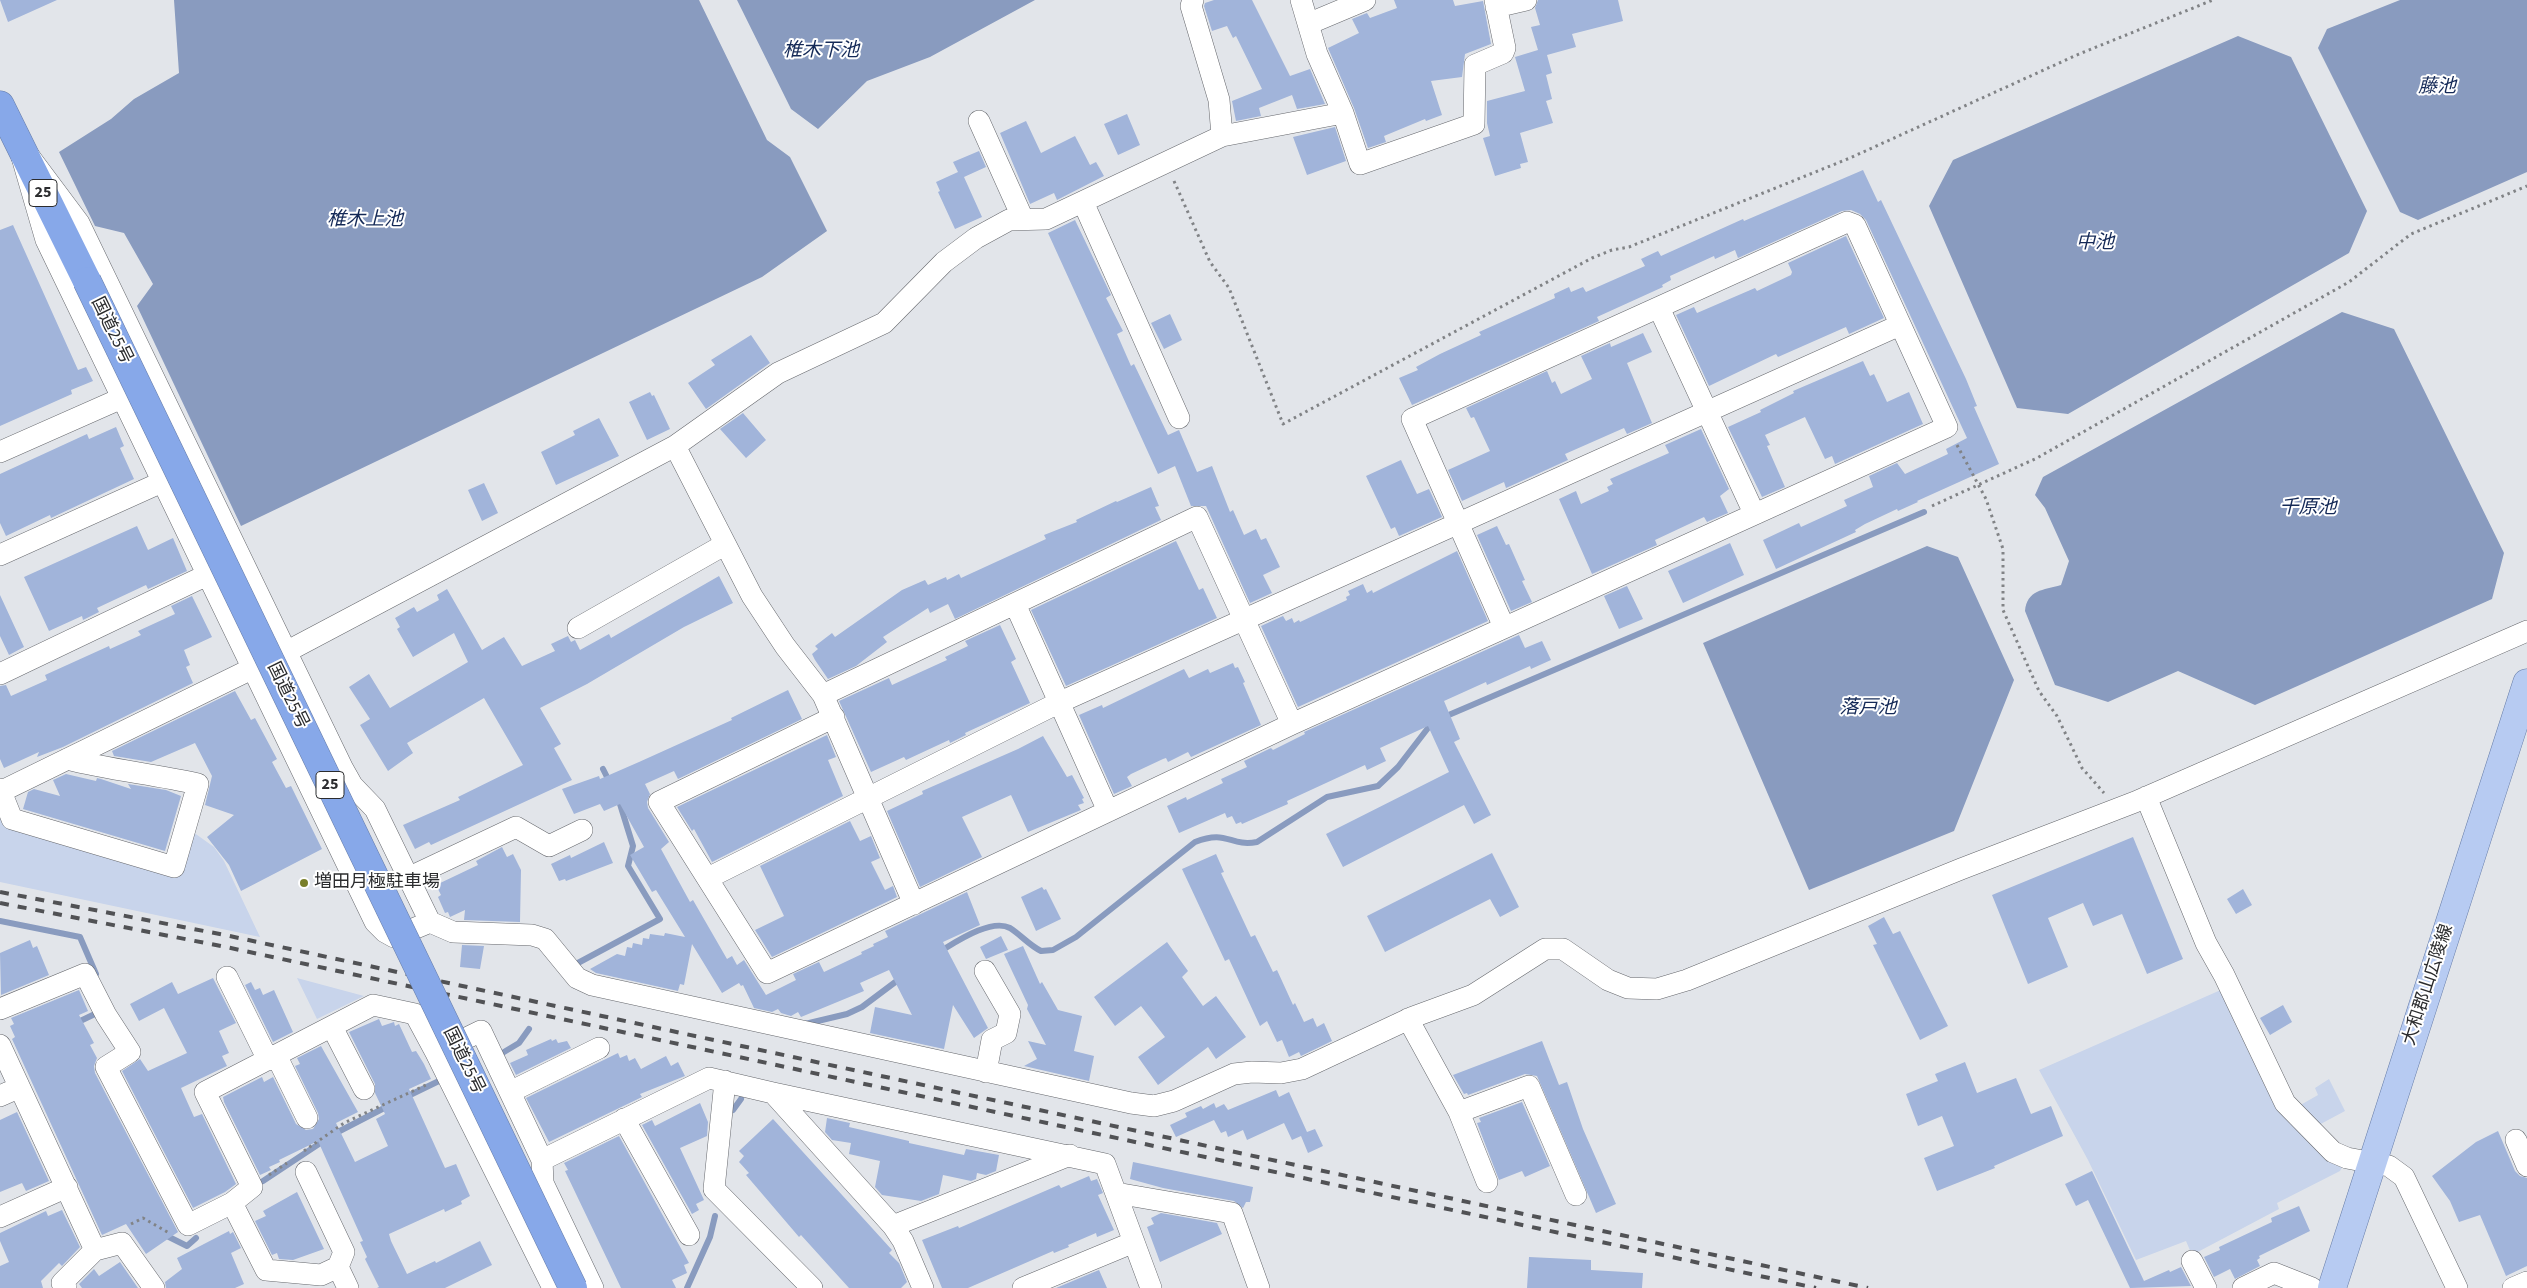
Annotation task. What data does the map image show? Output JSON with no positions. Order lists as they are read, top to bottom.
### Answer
{
  "streets": {
    "highway": ["25", "国道25号"],
    "main road": ["大和郡山広陵線"]
  },
  "water": [
    "椎木下池",
    "藤池",
    "椎木上池",
    "中池",
    "千原池",
    "落戸池"
  ],
  "places": ["増田月極駐車場"]
}
